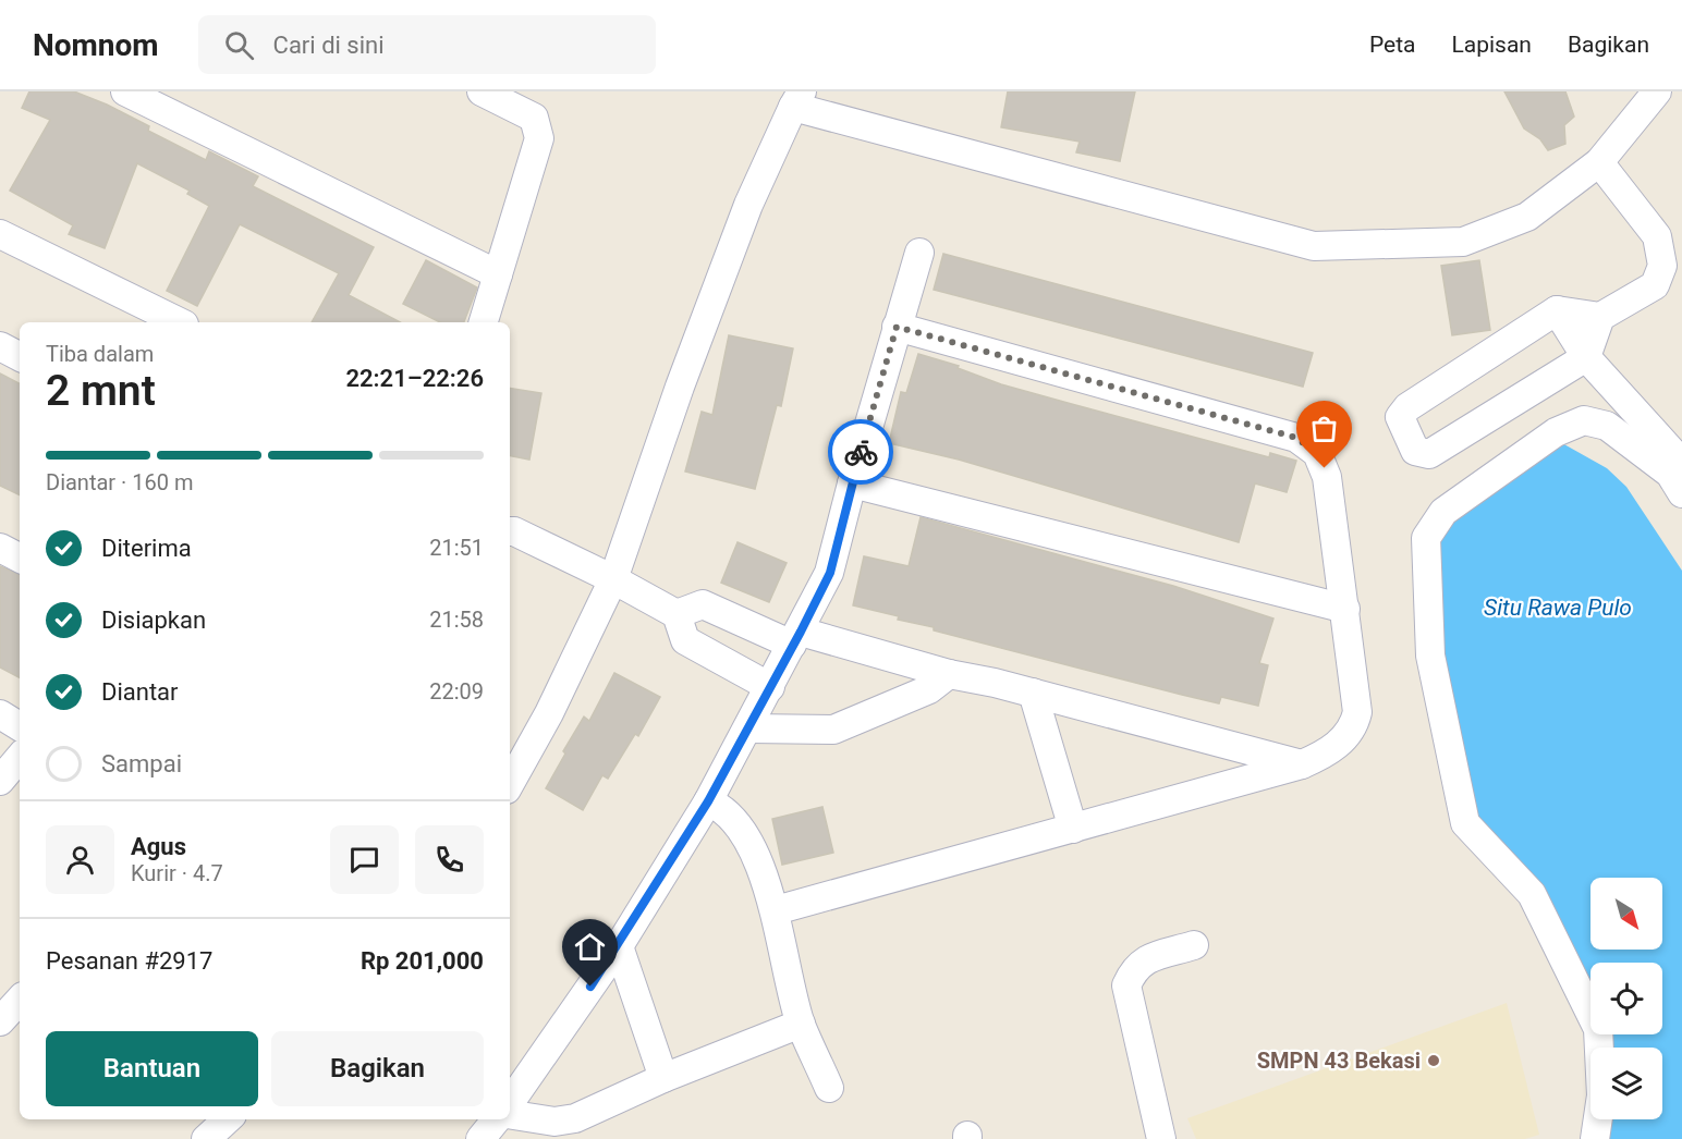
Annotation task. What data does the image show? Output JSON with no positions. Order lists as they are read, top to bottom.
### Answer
{
  "water": ["Situ Rawa Pulo"],
  "places": ["SMPN 43 Bekasi"],
  "north": "bottom right",
  "page": {
    "header": "Nomnom",
    "search": "Cari di sini",
    "nav": ["Peta", "Lapisan", "Bagikan"],
    "heading": ["2 mnt", "Tiba dalam", "22:21–22:26"],
    "panel": [
      "Agus",
      "Kurir · 4.7",
      "Pesanan #2917",
      "Rp 201,000"
    ],
    "bar": "Diantar · 160 m",
    "list": [
      ["Diterima", "21:51"],
      ["Disiapkan", "21:58"],
      ["Diantar", "22:09"],
      "Sampai"
    ],
    "buttons": ["Bantuan", "Bagikan"]
  }
}
